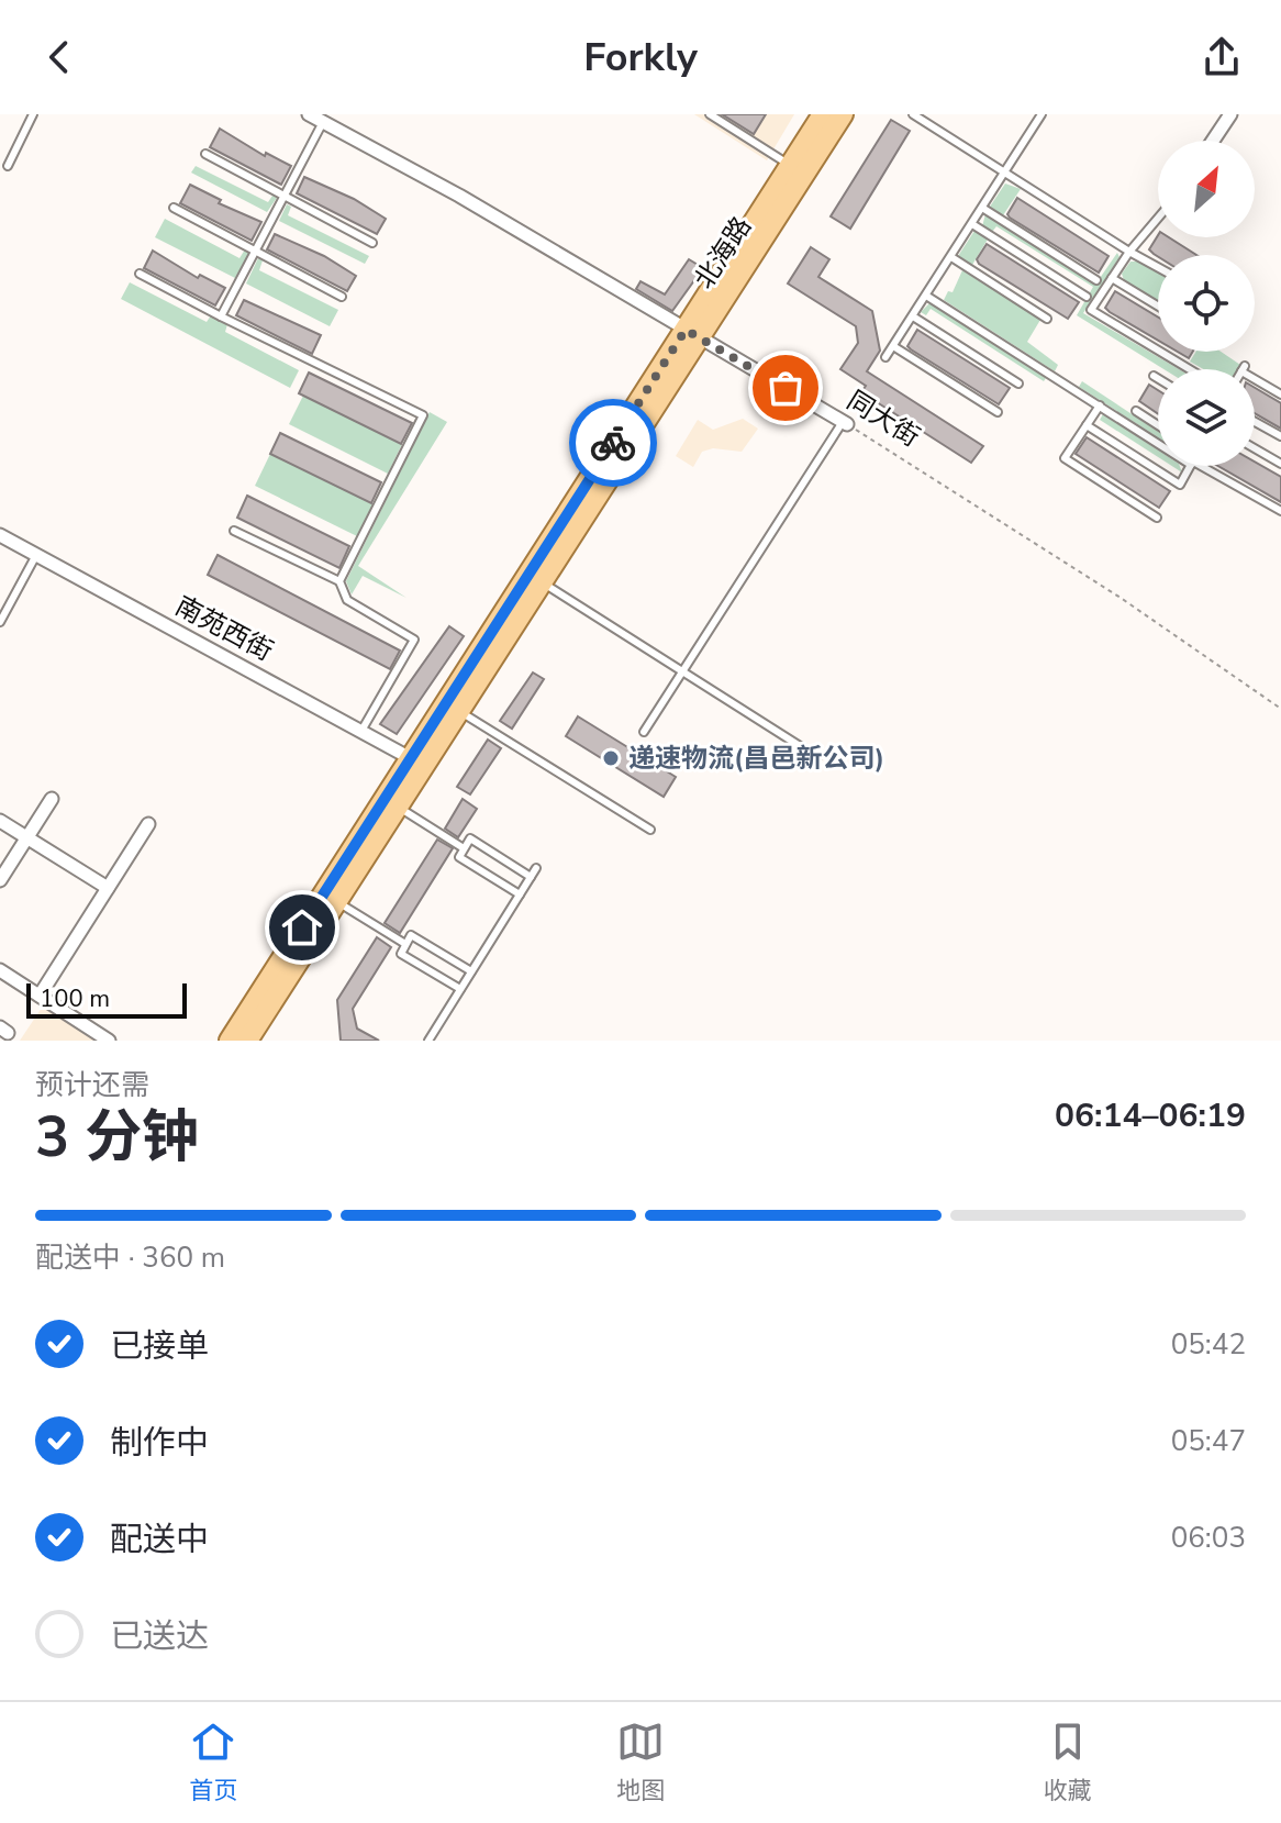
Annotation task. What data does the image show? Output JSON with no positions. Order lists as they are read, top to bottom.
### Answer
{
  "streets": {
    "main road": ["北海路"],
    "street": ["同大街", "南苑西街"]
  },
  "crossings": [
    ["北海路", "同大街"],
    ["北海路", "南苑西街"]
  ],
  "places": ["递速物流(昌邑新公司)"],
  "scale_bar": "100 m",
  "north": "top right",
  "page": {
    "header": "Forkly",
    "scale": "100 m",
    "heading": ["3 分钟", "预计还需", "06:14–06:19"],
    "bar": "配送中 · 360 m",
    "list": [
      ["已接单", "05:42"],
      ["制作中", "05:47"],
      ["配送中", "06:03"],
      "已送达"
    ],
    "tabs": ["首页", "地图", "收藏"]
  }
}
